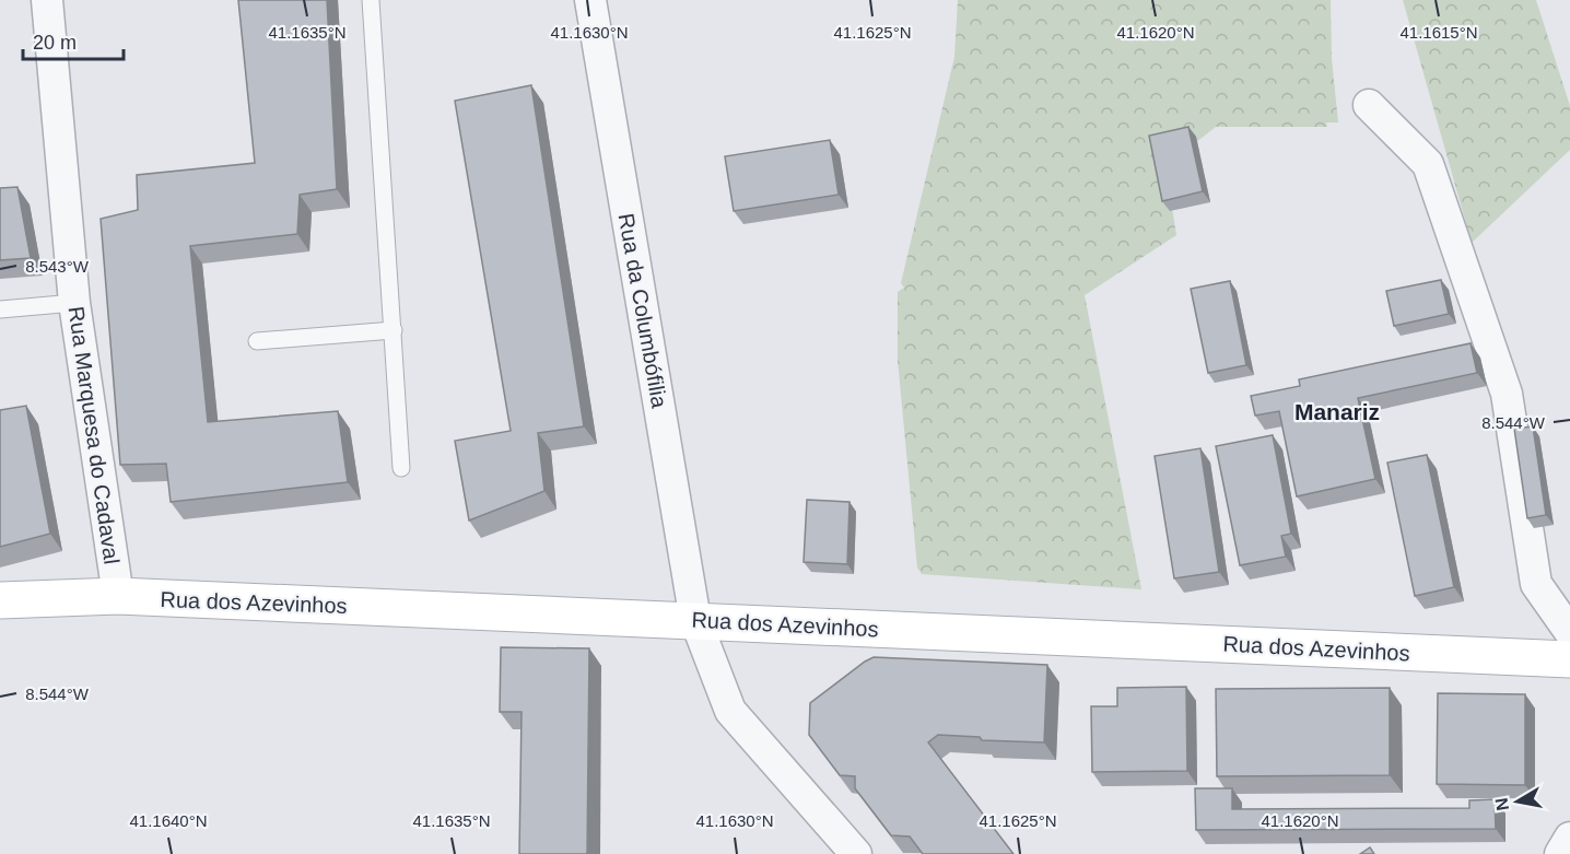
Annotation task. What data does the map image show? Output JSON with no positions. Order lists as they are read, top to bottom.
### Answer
{
  "streets": {
    "street": ["Rua da Columbófilia", "Rua Marquesa do Cadaval", "Rua dos Azevinhos"]
  },
  "crossings": [
    ["Rua da Columbófilia", "Rua dos Azevinhos"],
    ["Rua Marquesa do Cadaval", "Rua dos Azevinhos"]
  ],
  "districts": ["Manariz"],
  "scale_bar": "20 m",
  "north": "left",
  "coordinates": [
    "41.1635°N",
    "41.1630°N",
    "41.1625°N",
    "41.1620°N",
    "41.1615°N",
    "8.543°W",
    "8.544°W",
    "41.1640°N"
  ]
}
